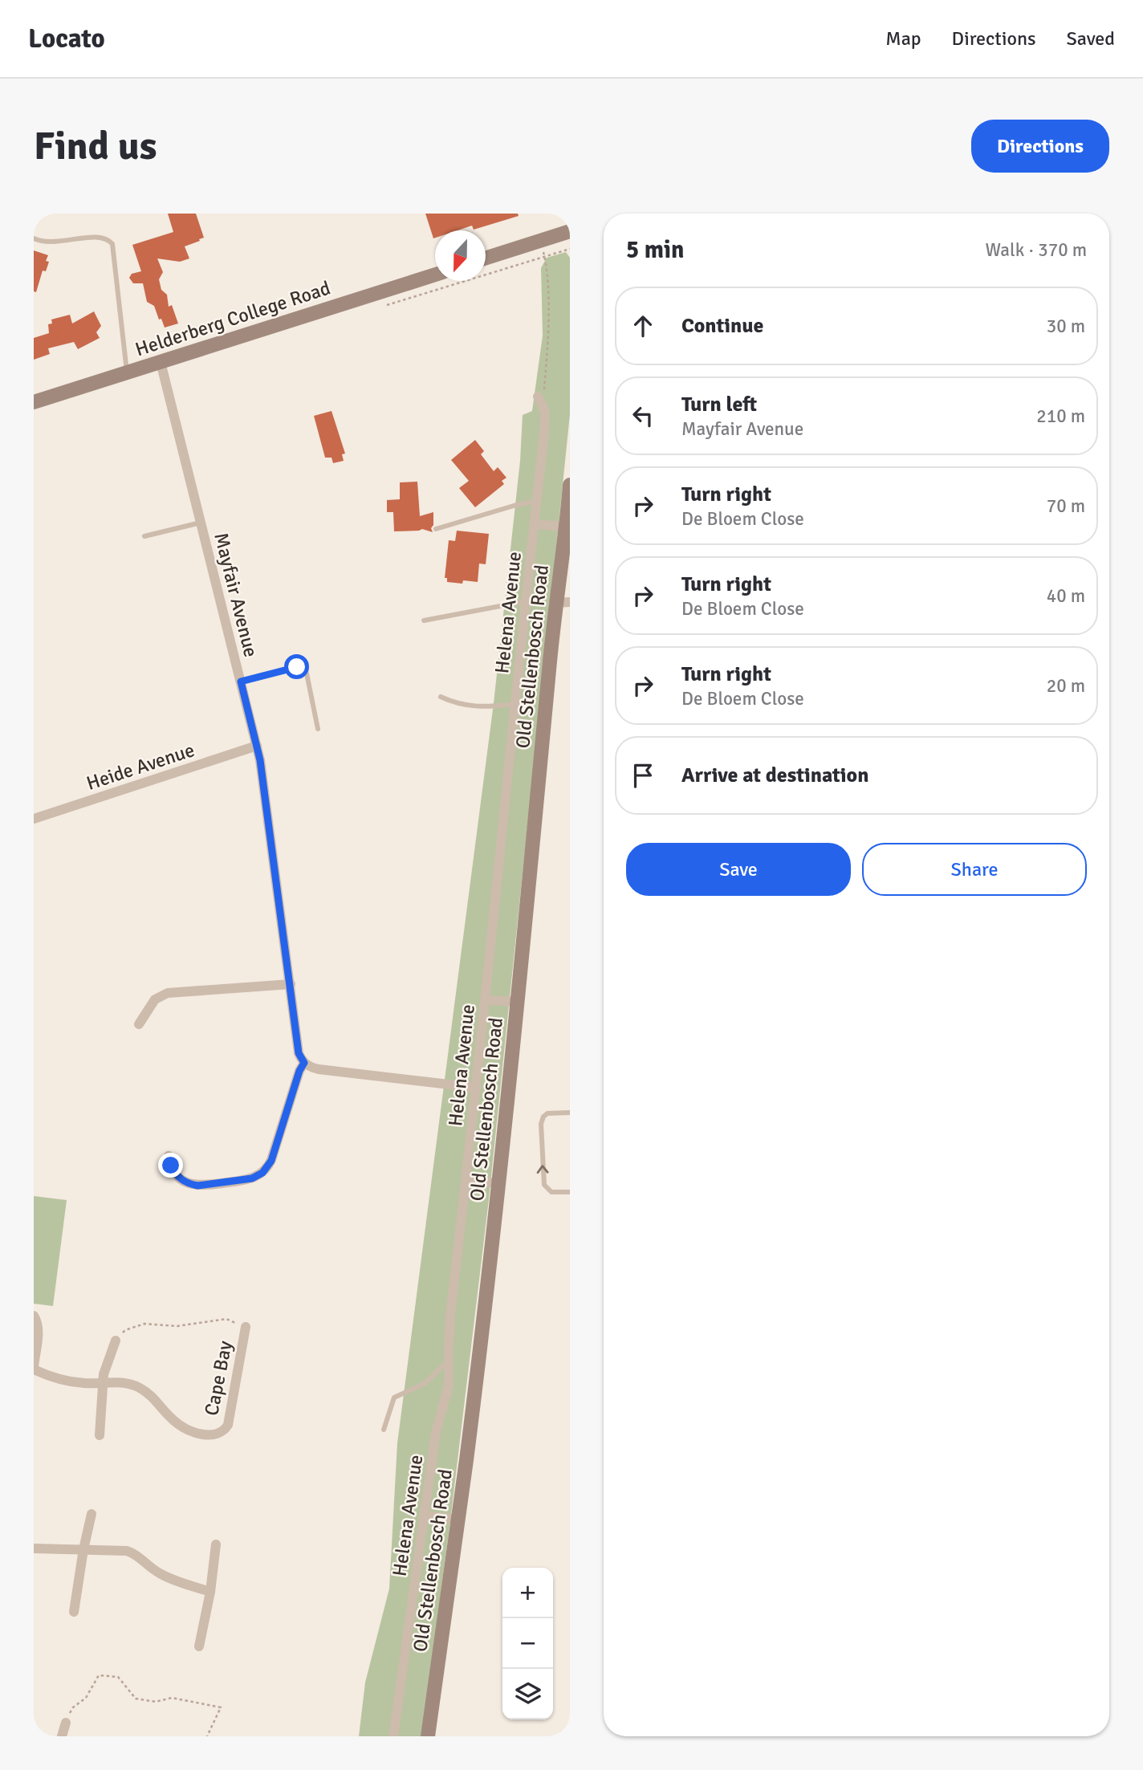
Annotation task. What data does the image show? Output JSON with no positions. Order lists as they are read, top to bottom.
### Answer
{
  "streets": {
    "street": [
      "Helderberg College Road",
      "Mayfair Avenue",
      "Helena Avenue",
      "Old Stellenbosch Road",
      "Heide Avenue",
      "Cape Bay"
    ]
  },
  "crossings": [
    ["Helderberg College Road", "Mayfair Avenue"],
    ["Mayfair Avenue", "Heide Avenue"]
  ],
  "north": "bottom",
  "page": {
    "header": "Locato",
    "nav": ["Map", "Directions", "Saved"],
    "buttons": [
      "Directions",
      ["Save", "Share"]
    ],
    "title": "Find us",
    "heading": ["5 min", "Walk · 370 m"],
    "list": [
      ["Continue", "30 m"],
      ["Turn left", "Mayfair Avenue", "210 m"],
      ["Turn right", "De Bloem Close", "70 m"],
      ["Turn right", "De Bloem Close", "40 m"],
      ["Turn right", "De Bloem Close", "20 m"],
      "Arrive at destination"
    ],
    "map_buttons": ["+", "−"]
  }
}
